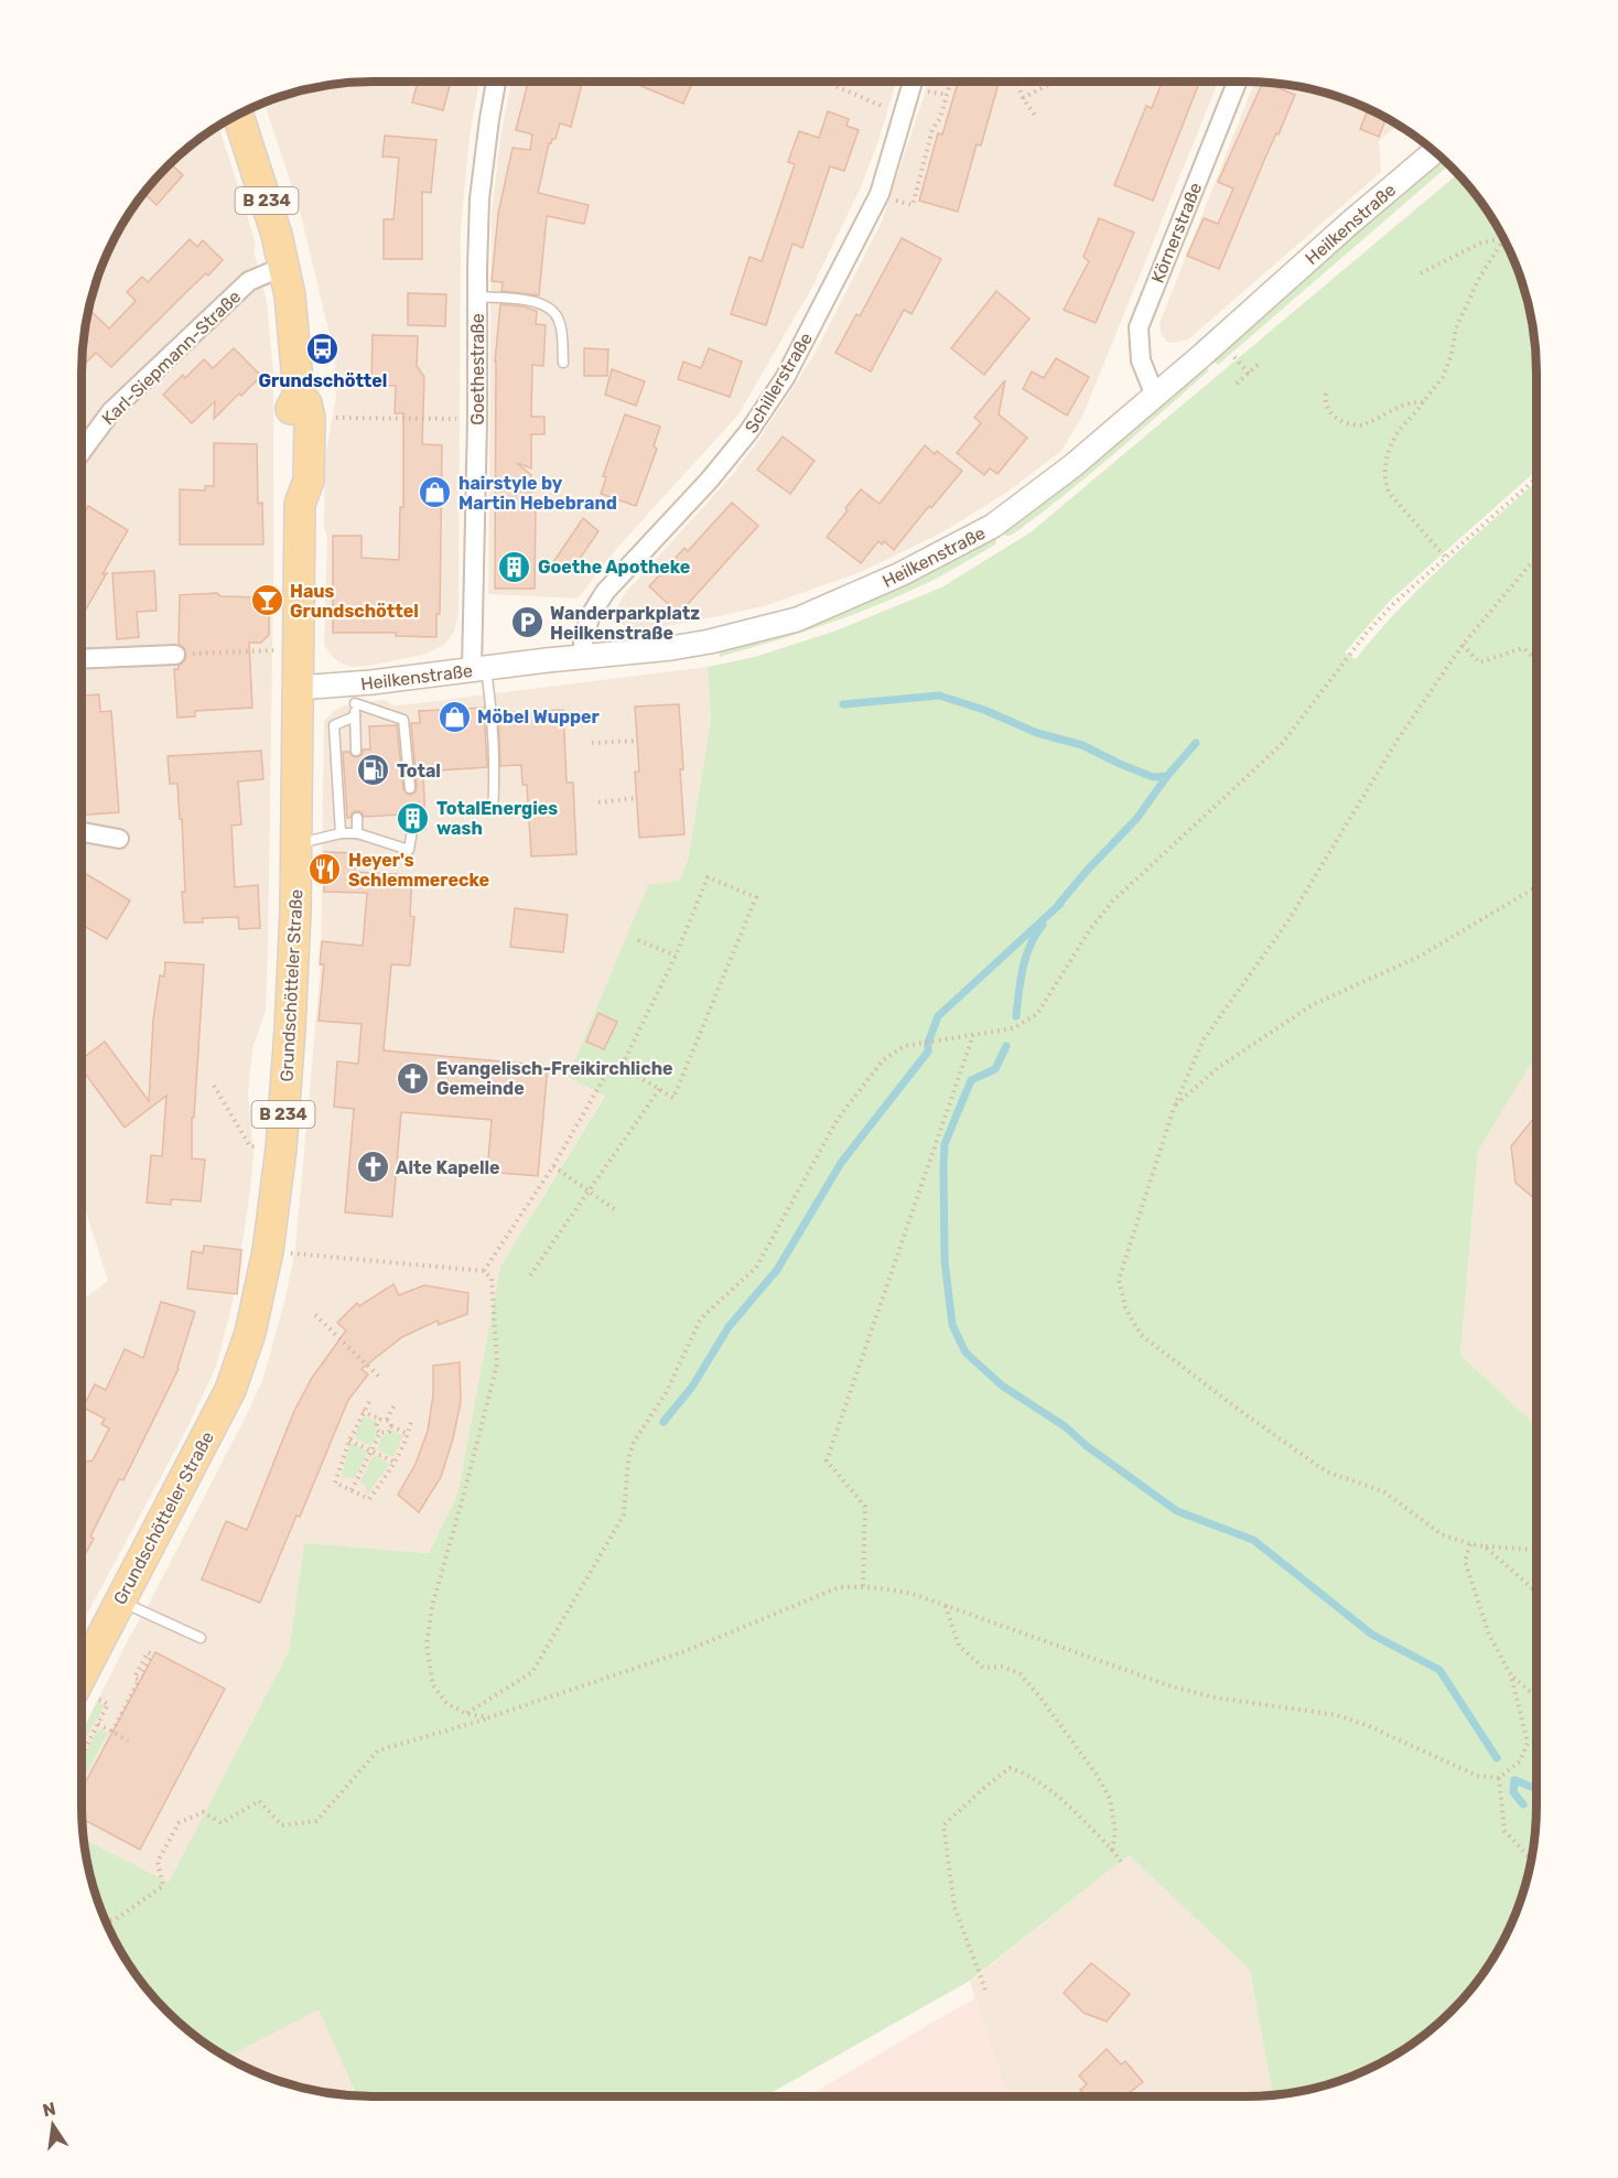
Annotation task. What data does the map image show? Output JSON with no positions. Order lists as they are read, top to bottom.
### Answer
{
  "streets": {
    "main road": ["B 234", "Grundschötteler Straße"],
    "street": [
      "Heilkenstraße",
      "Körnerstraße",
      "Karl-Siepmann-Straße",
      "Goethestraße",
      "Schillerstraße"
    ]
  },
  "crossings": [
    ["Heilkenstraße", "Körnerstraße"],
    ["Heilkenstraße", "Goethestraße"],
    ["Heilkenstraße", "Schillerstraße"],
    ["Heilkenstraße", "Grundschötteler Straße"],
    ["Karl-Siepmann-Straße", "Grundschötteler Straße"]
  ],
  "places": {
    "bus stop": ["Grundschöttel"],
    "shop": ["hairstyle by Martin Hebebrand", "Möbel Wupper"],
    "building": ["Goethe Apotheke", "TotalEnergies wash"],
    "bar": ["Haus Grundschöttel"],
    "parking": ["Wanderparkplatz Heilkenstraße"],
    "fuel station": ["Total"],
    "restaurant": ["Heyer's Schlemmerecke"],
    "church": ["Evangelisch-Freikirchliche Gemeinde", "Alte Kapelle"]
  },
  "north": "top"
}
